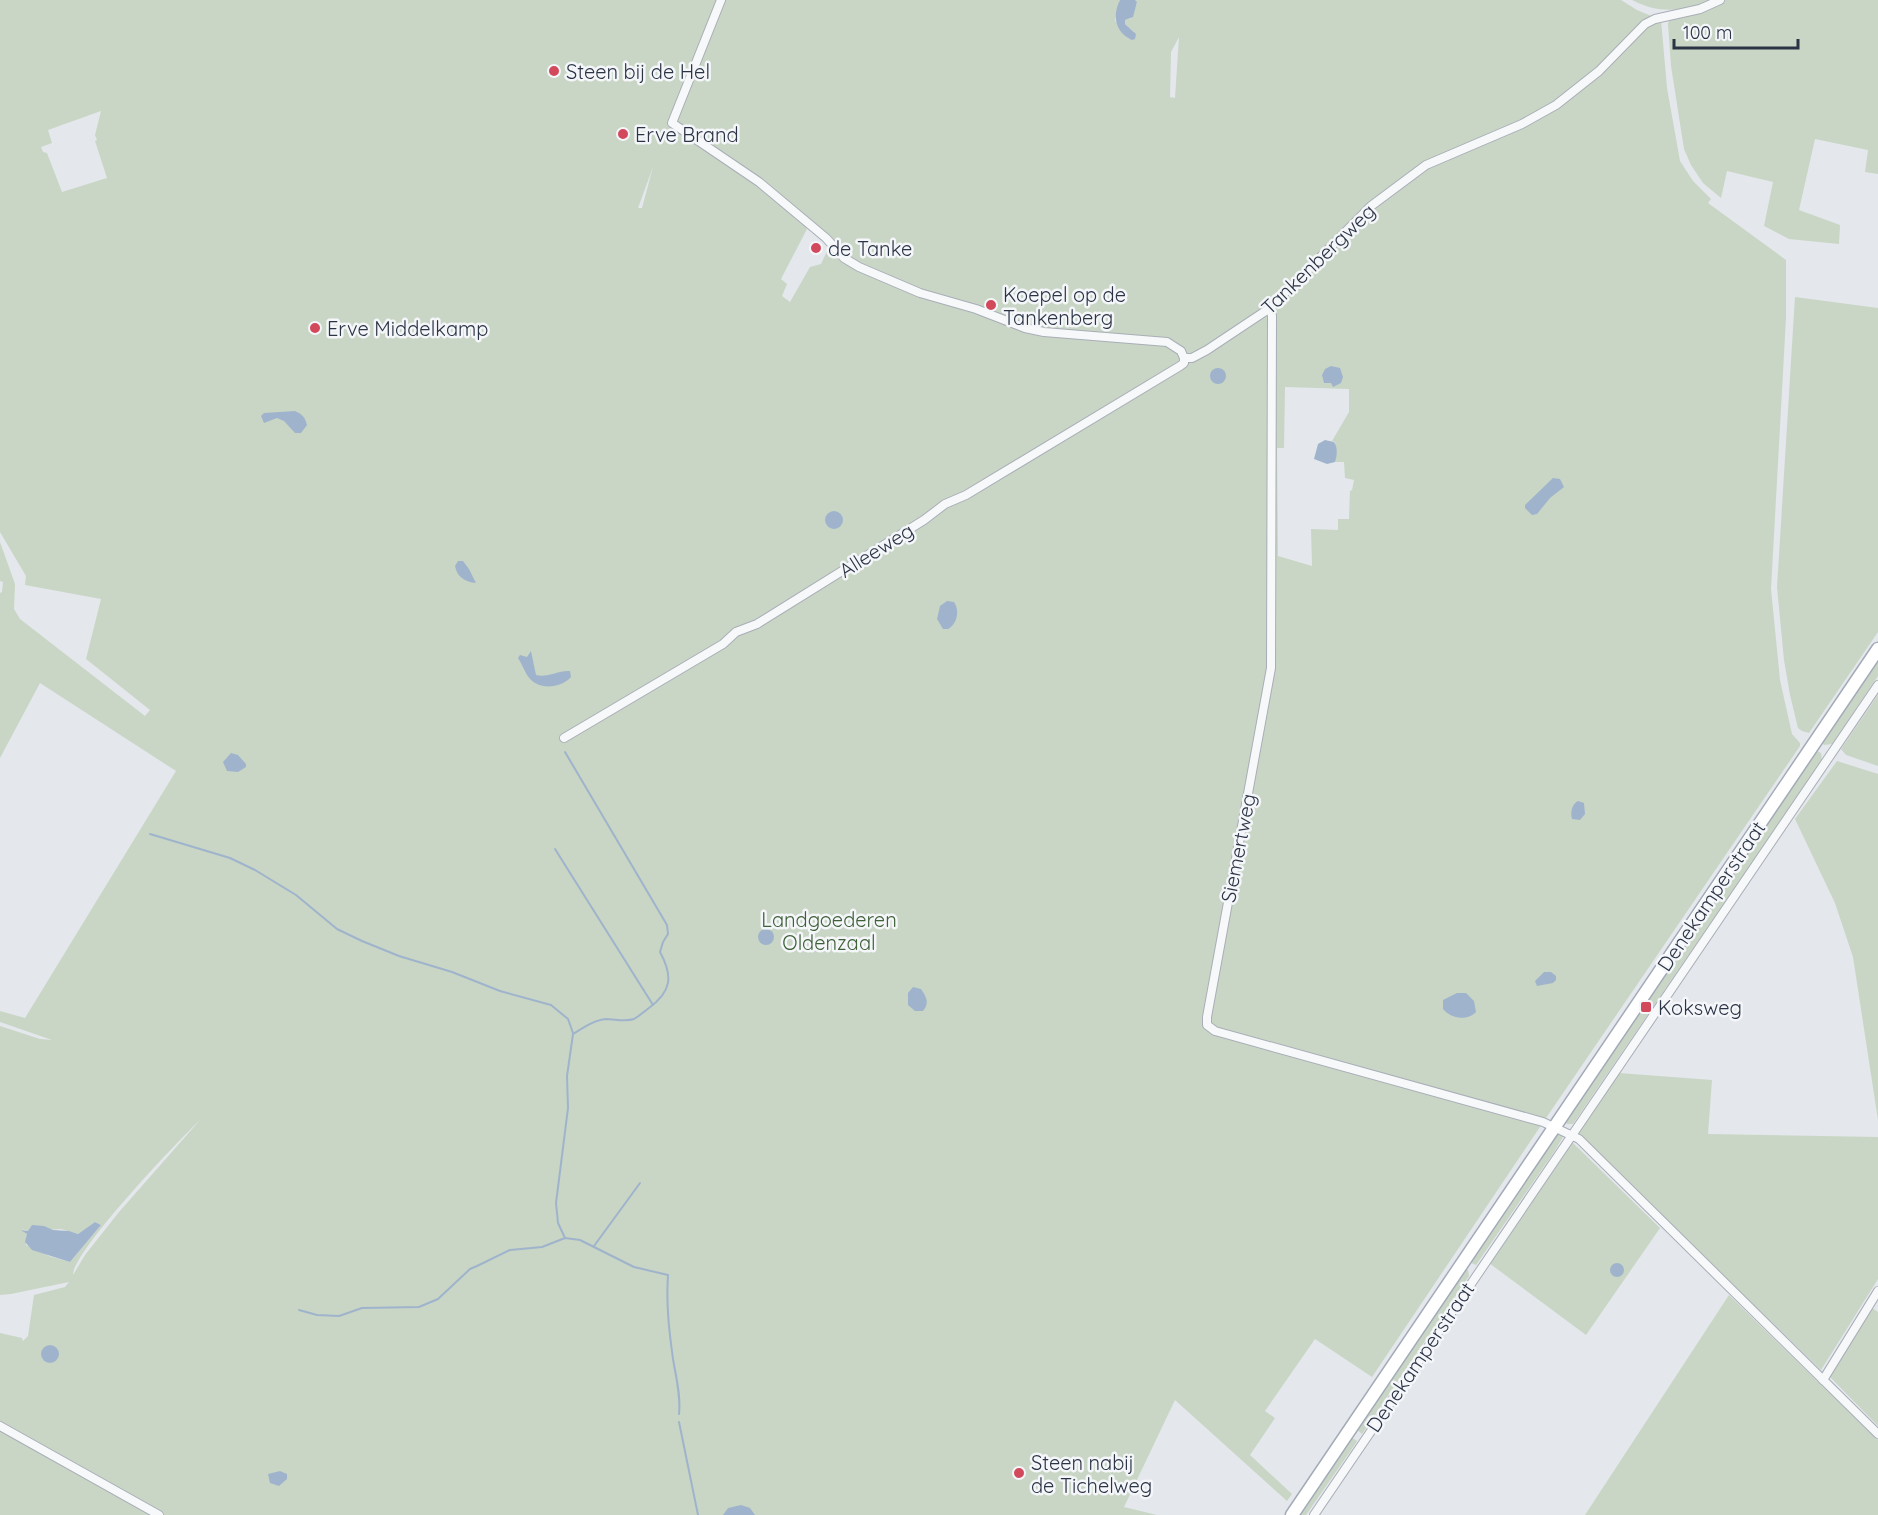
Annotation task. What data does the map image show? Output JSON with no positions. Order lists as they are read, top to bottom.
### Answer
{
  "streets": {
    "main road": ["Denekamperstraat"],
    "street": ["Tankenbergweg", "Alleeweg", "Siemertweg"]
  },
  "crossings": [
    ["Tankenbergweg", "Alleeweg"],
    ["Tankenbergweg", "Siemertweg"],
    ["Siemertweg", "Denekamperstraat"]
  ],
  "parks": ["Landgoederen Oldenzaal"],
  "places": {
    "other": [
      "Steen bij de Hel",
      "Erve Brand",
      "de Tanke",
      "Koepel op de Tankenberg",
      "Erve Middelkamp",
      "Steen nabij de Tichelweg"
    ],
    "transit": ["Koksweg"]
  },
  "scale_bar": "100 m"
}
